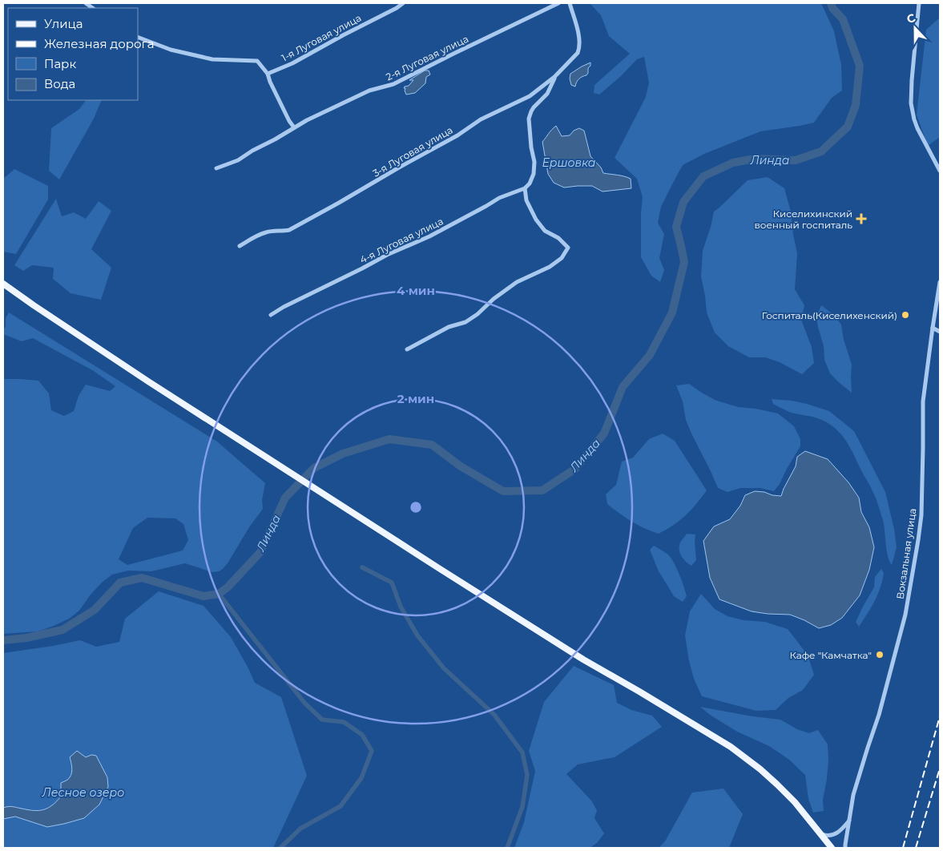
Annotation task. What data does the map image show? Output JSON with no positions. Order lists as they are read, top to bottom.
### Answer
{
  "streets": {
    "street": [
      "1-я Луговая улица",
      "2-я Луговая улица",
      "3-я Луговая улица",
      "4-я Луговая улица",
      "Вокзальная улица"
    ]
  },
  "water": ["Линда", "Ершовка", "Лесное озеро"],
  "places": {
    "health": ["Киселихинский военный госпиталь"],
    "other": ["Госпиталь(Киселихенский)", "Кафе \"Камчатка\""]
  },
  "legend": [
    "Улица",
    "Железная дорога",
    "Парк",
    "Вода"
  ],
  "north": "top",
  "rings": ["4 мин", "2 мин"]
}
